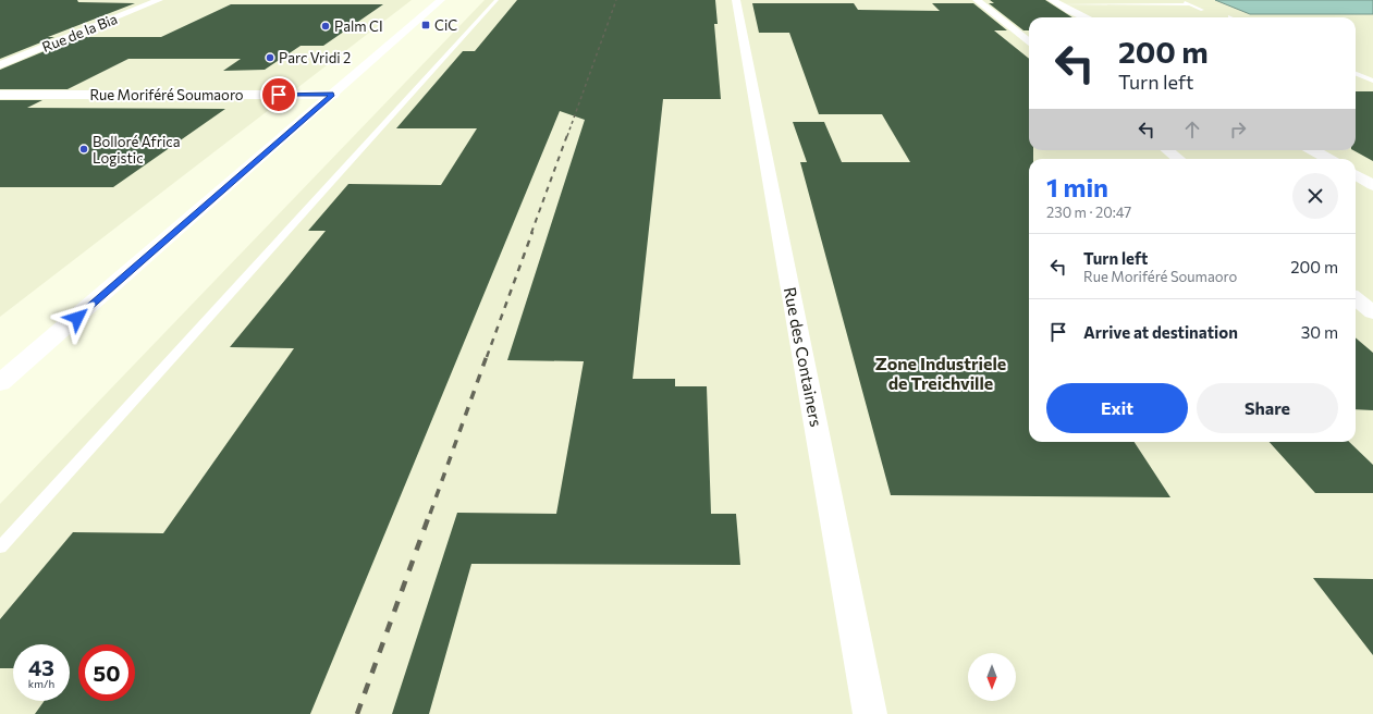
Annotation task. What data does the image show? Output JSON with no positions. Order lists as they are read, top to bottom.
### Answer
{
  "streets": {
    "main road": ["Rue Moriféré Soumaoro"],
    "street": ["Rue de la Bia", "Rue des Containers"]
  },
  "districts": ["Zone Industriele de Treichville"],
  "places": {
    "transit": ["CiC"],
    "other": ["Palm CI", "Parc Vridi 2", "Bolloré Africa Logistic"]
  },
  "north": "bottom",
  "page": {
    "turn": ["200 m", "Turn left"],
    "heading": ["1 min", "230 m · 20:47"],
    "list": [
      {
        "name": "Turn left",
        "note": "Rue Moriféré Soumaoro",
        "value": "200 m"
      },
      {
        "name": "Arrive at destination",
        "value": "30 m"
      }
    ],
    "buttons": ["Exit", "Share"],
    "speed": "43 km/h",
    "limit": "50"
  }
}
